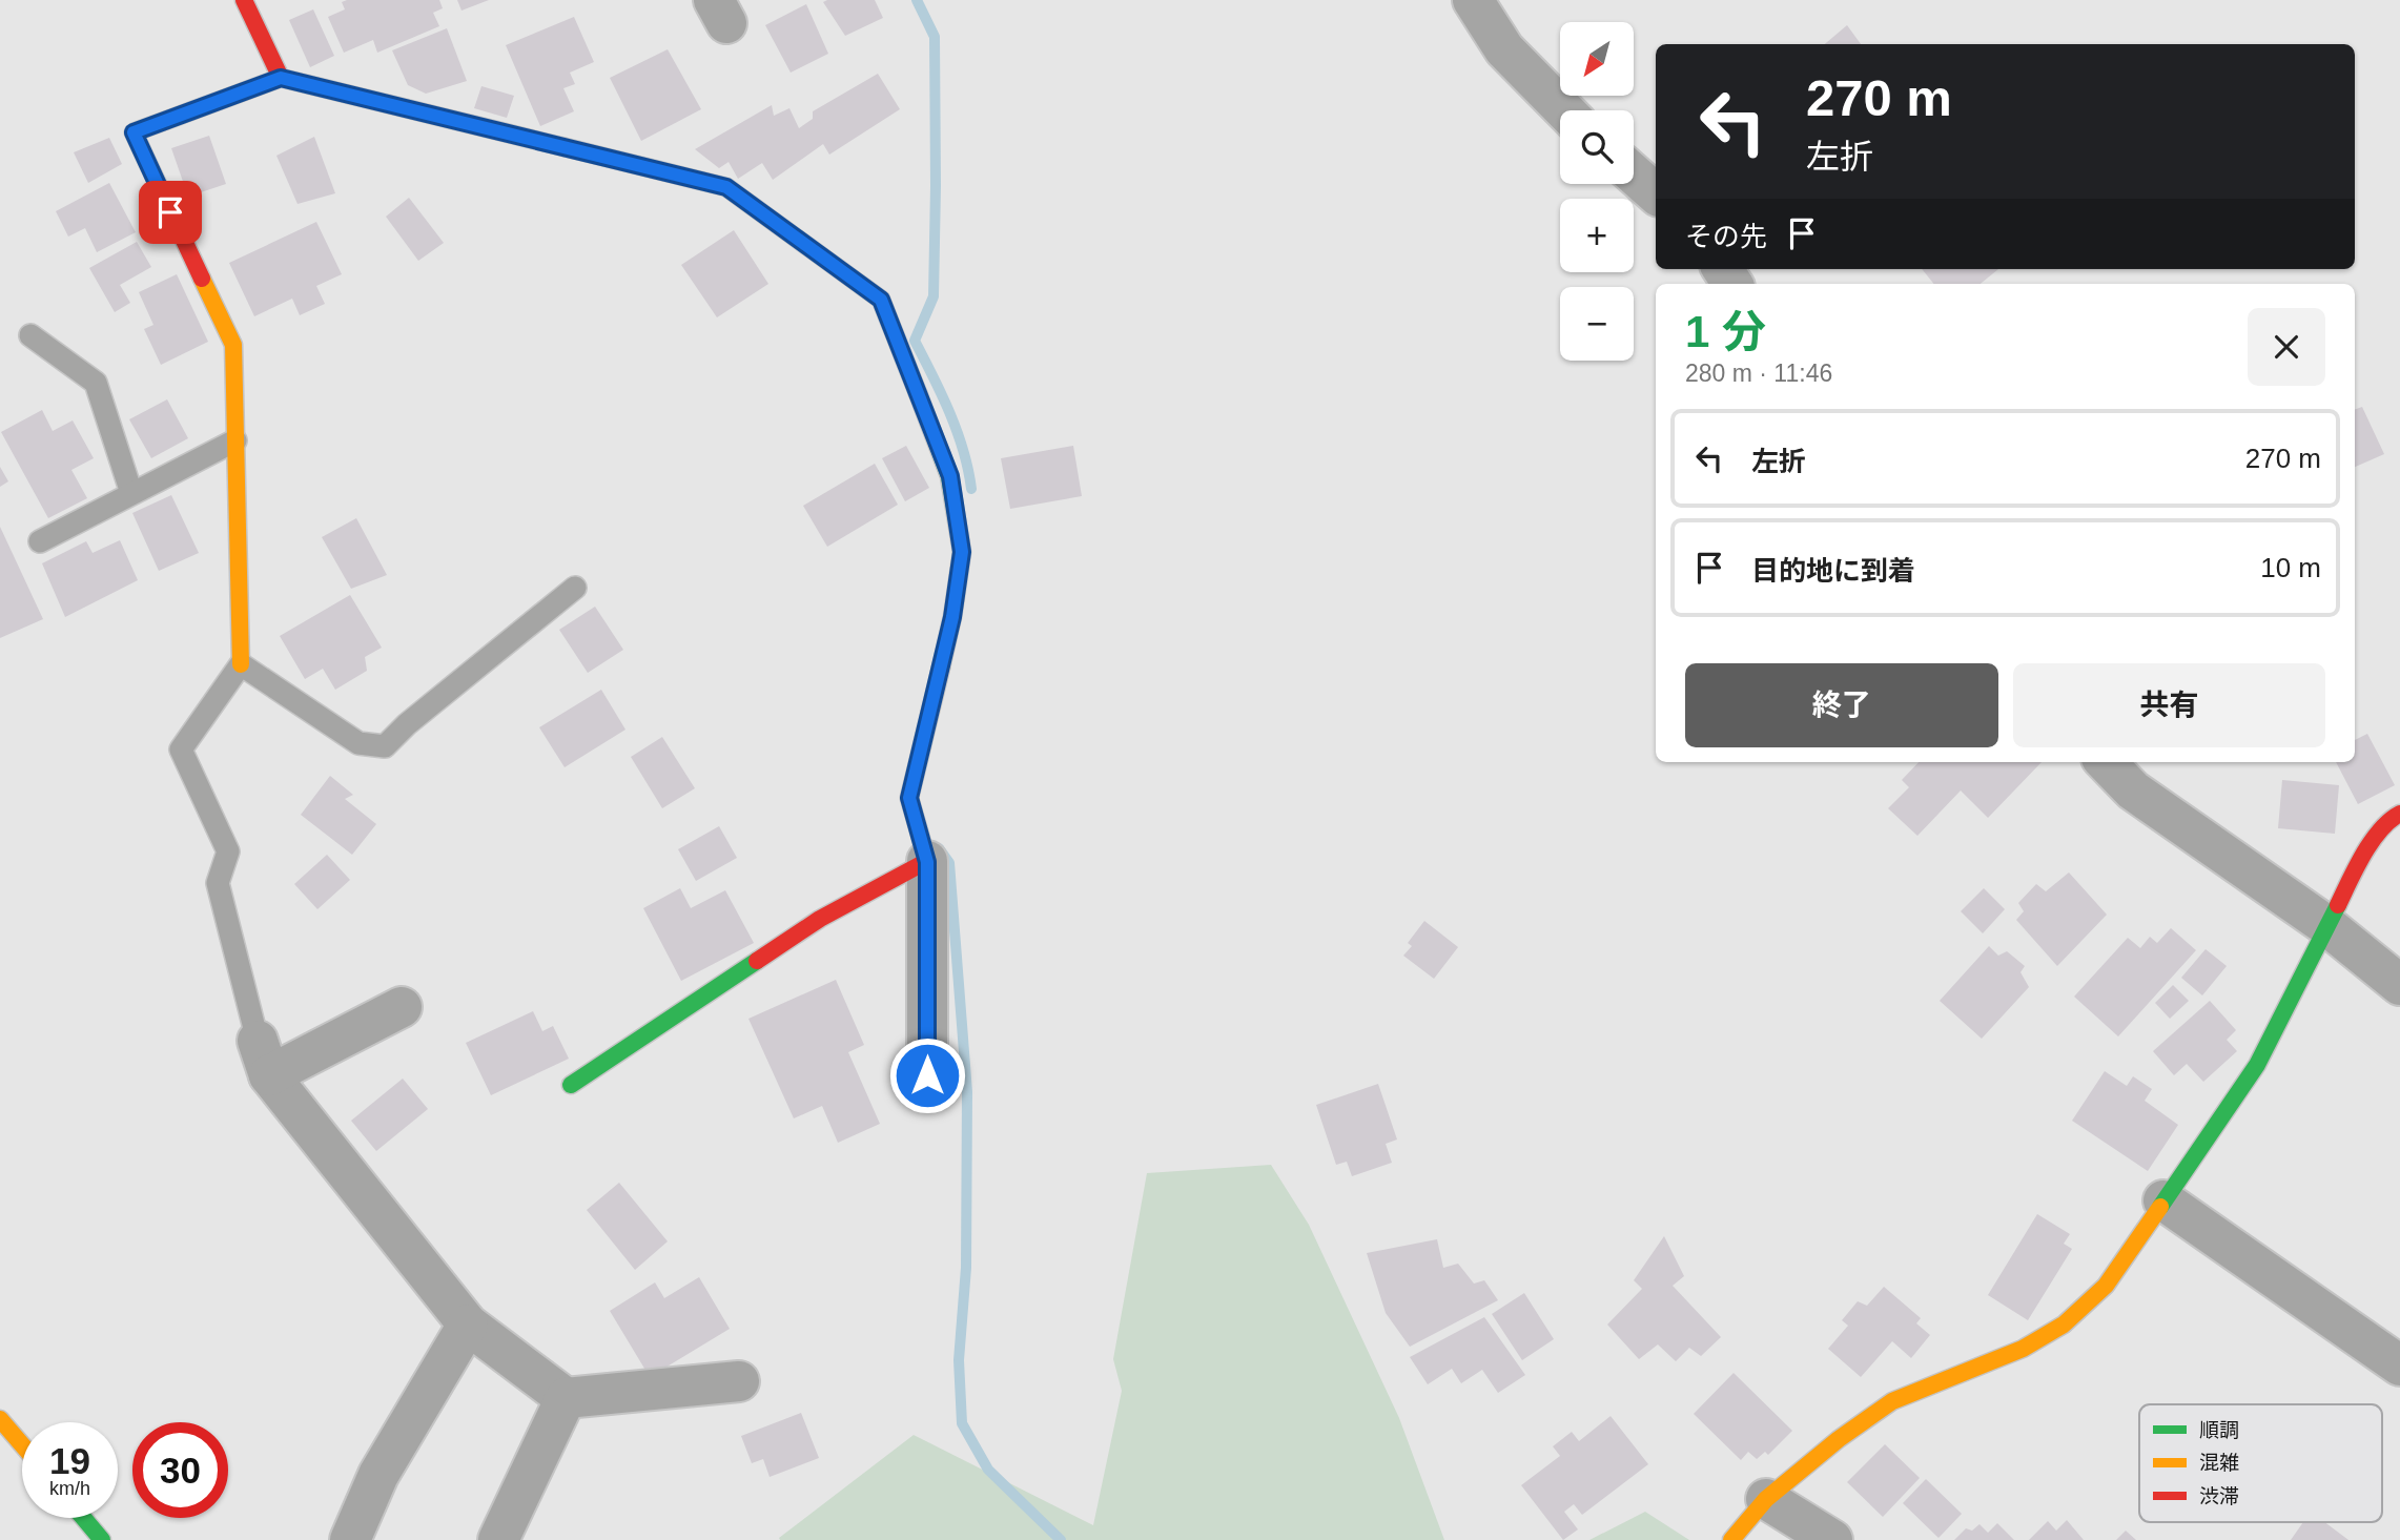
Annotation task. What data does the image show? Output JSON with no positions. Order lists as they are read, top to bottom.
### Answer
{
  "legend": ["順調", "混雑", "渋滞"],
  "north": "bottom left",
  "page": {
    "map_buttons": ["+", "−"],
    "turn": ["270 m", "左折"],
    "then": "その先",
    "heading": ["1 分", "280 m · 11:46"],
    "list": [
      {
        "name": "左折",
        "value": "270 m"
      },
      {
        "name": "目的地に到着",
        "value": "10 m"
      }
    ],
    "buttons": ["終了", "共有"],
    "speed": "19 km/h",
    "limit": "30"
  }
}
